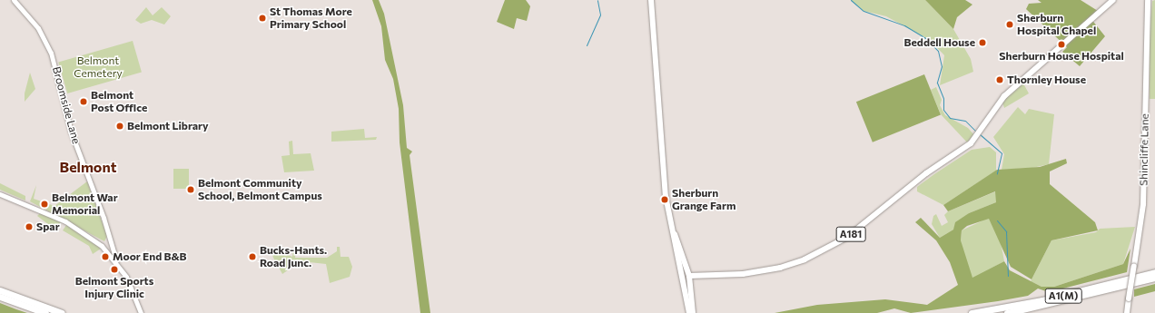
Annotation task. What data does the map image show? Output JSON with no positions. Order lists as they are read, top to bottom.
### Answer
{
  "streets": {
    "highway": ["A1(M)"],
    "main road": ["Shincliffe Lane", "A181"],
    "street": ["Broomside Lane"]
  },
  "districts": ["Belmont"],
  "parks": ["Belmont Cemetery"],
  "places": [
    "St Thomas More Primary School",
    "Sherburn Hospital Chapel",
    "Beddell House",
    "Sherburn House Hospital",
    "Thornley House",
    "Belmont Post Office",
    "Belmont Library",
    "Belmont Community School, Belmont Campus",
    "Sherburn Grange Farm",
    "Belmont War Memorial",
    "Spar",
    "Moor End B&B",
    "Bucks-Hants. Road Junc.",
    "Belmont Sports Injury Clinic"
  ]
}
